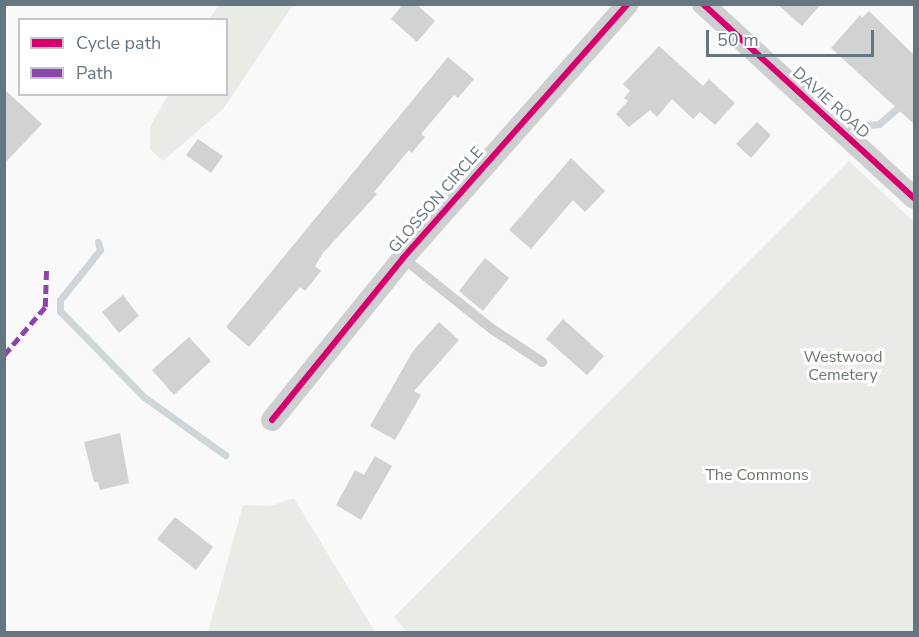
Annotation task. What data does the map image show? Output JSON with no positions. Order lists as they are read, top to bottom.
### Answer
{
  "streets": {
    "street": ["DAVIE ROAD", "GLOSSON CIRCLE"]
  },
  "parks": ["Westwood Cemetery", "The Commons"],
  "legend": ["Cycle path", "Path"],
  "scale_bar": "50 m"
}
